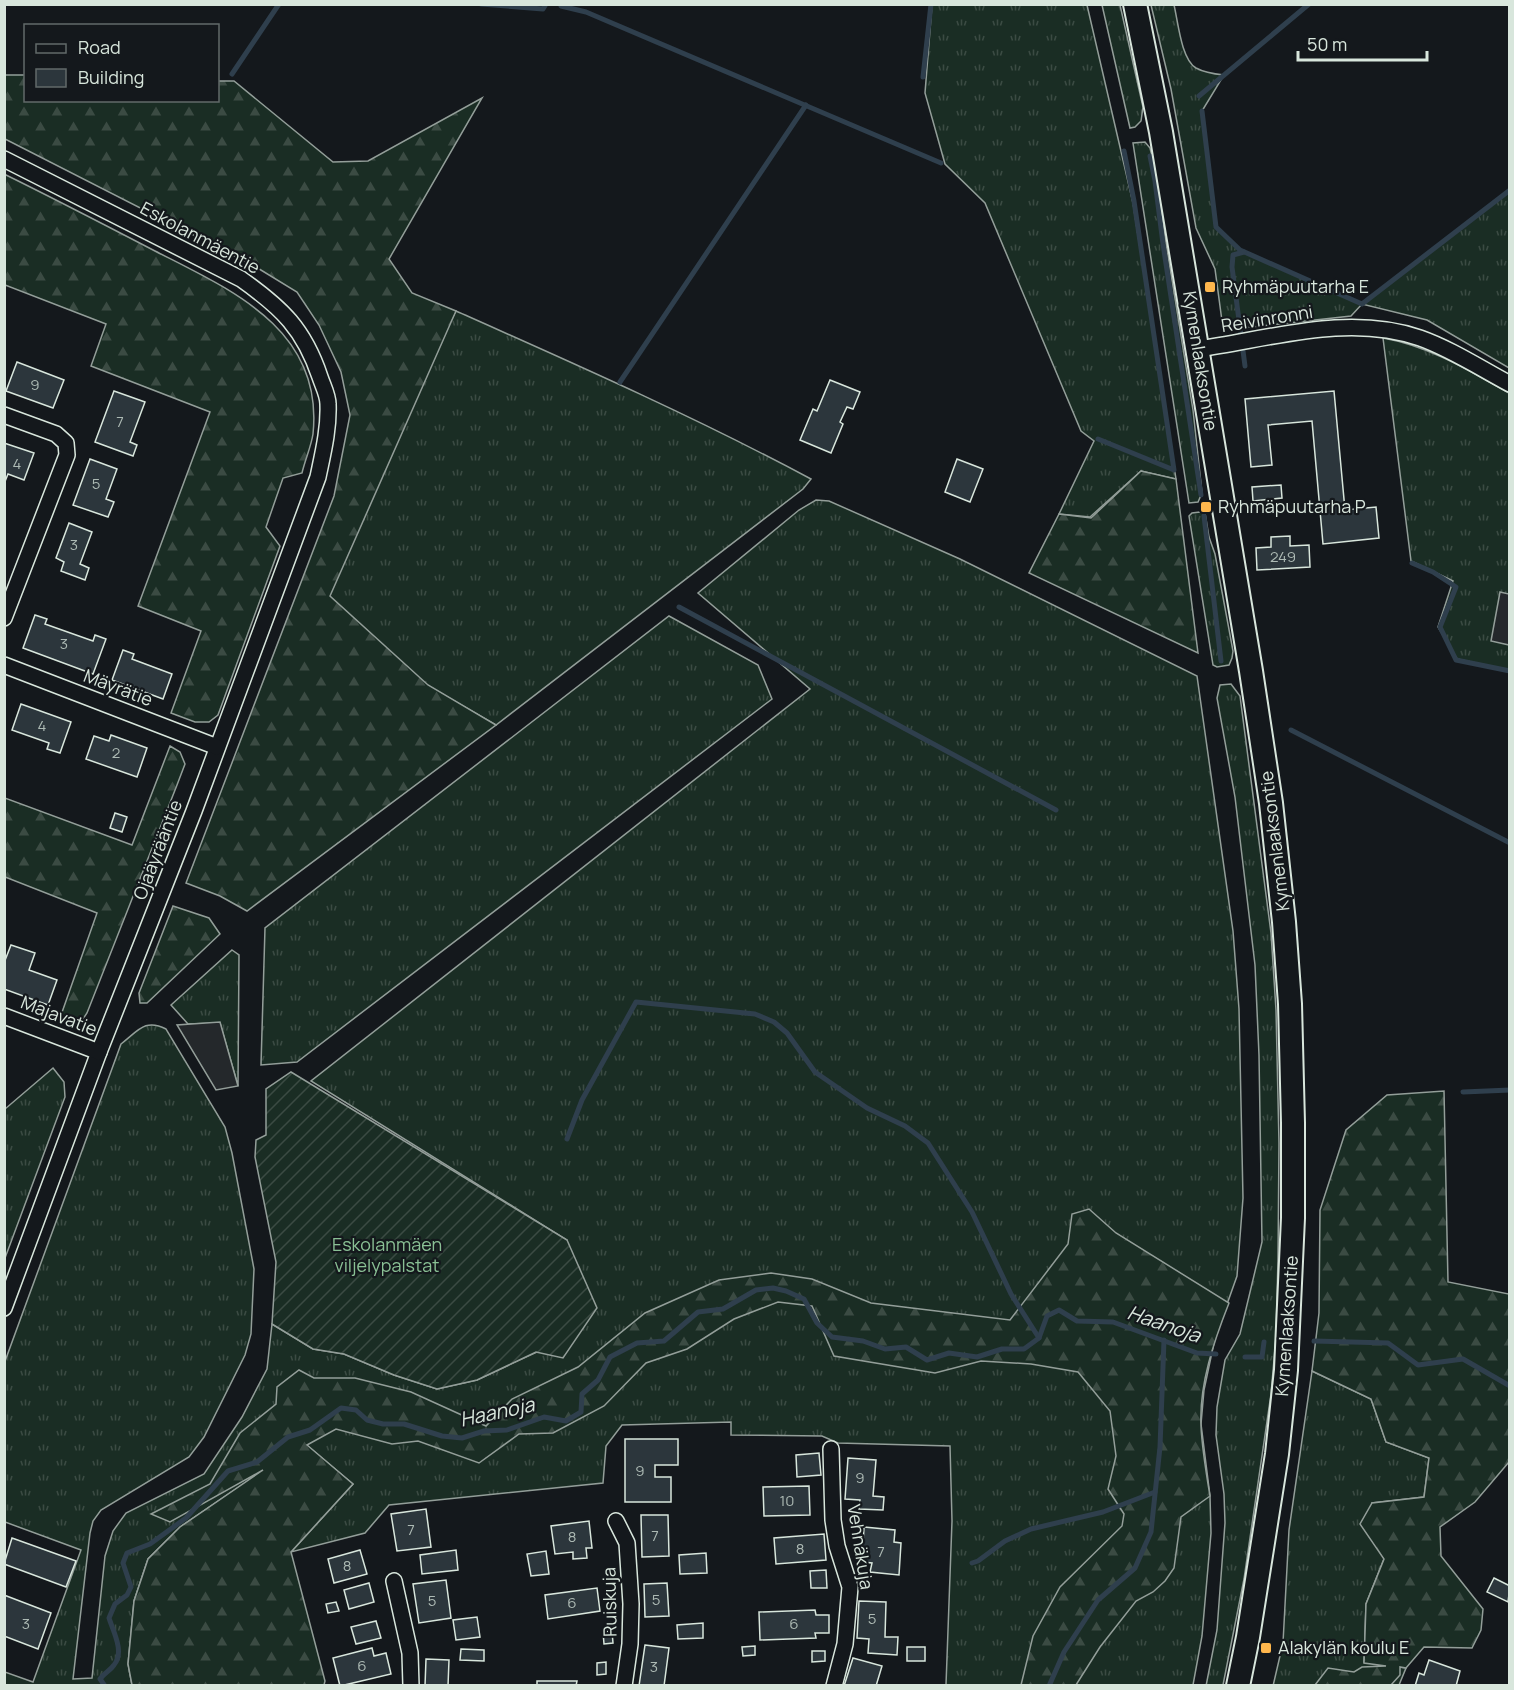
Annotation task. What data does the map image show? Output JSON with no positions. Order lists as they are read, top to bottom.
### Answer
{
  "streets": {
    "main road": ["Kymenlaaksontie"],
    "street": [
      "Eskolanmäentie",
      "Reivinronni",
      "Mäyrätie",
      "Ojaäyrääntie",
      "Majavatie",
      "Vehnäkuja",
      "Ruiskuja"
    ]
  },
  "crossings": [
    ["Eskolanmäentie", "Ojaäyrääntie"],
    ["Reivinronni", "Kymenlaaksontie"],
    ["Mäyrätie", "Ojaäyrääntie"],
    ["Ojaäyrääntie", "Majavatie"]
  ],
  "water": ["Haanoja"],
  "parks": ["Eskolanmäen viljelypalstat"],
  "places": {
    "transit": ["Ryhmäpuutarha E", "Ryhmäpuutarha P", "Alakylän koulu E"]
  },
  "house_numbers": [
    "9",
    "7",
    "4",
    "5",
    "3",
    "249",
    "3",
    "4",
    "2",
    "9",
    "9",
    "10",
    "7",
    "7",
    "8",
    "8",
    "7",
    "8",
    "5",
    "5",
    "6",
    "5",
    "3",
    "6",
    "6",
    "3"
  ],
  "legend": ["Road", "Building"],
  "scale_bar": "50 m"
}
